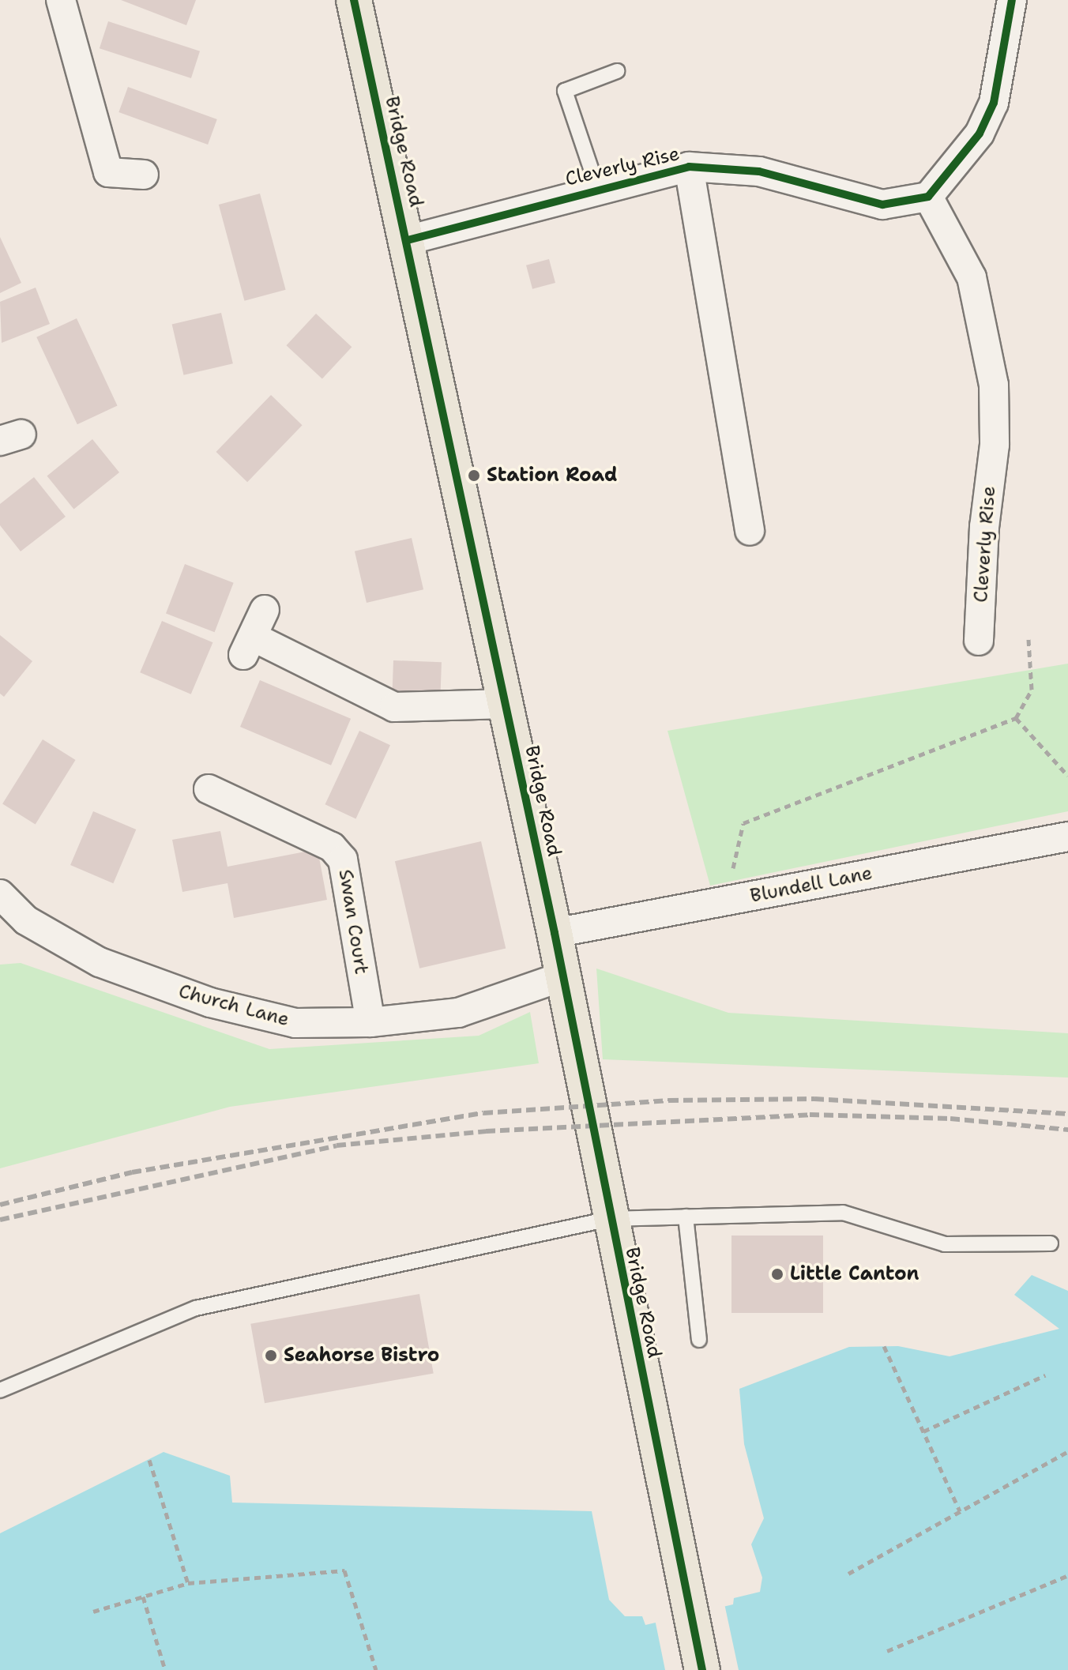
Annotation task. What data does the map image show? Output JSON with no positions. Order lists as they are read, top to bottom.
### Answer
{
  "streets": {
    "main road": ["Bridge Road"],
    "street": [
      "Cleverly Rise",
      "Blundell Lane",
      "Swan Court",
      "Church Lane"
    ]
  },
  "crossings": [
    ["Bridge Road", "Cleverly Rise"],
    ["Bridge Road", "Blundell Lane"],
    ["Bridge Road", "Church Lane"],
    ["Swan Court", "Church Lane"]
  ],
  "places": ["Station Road", "Little Canton", "Seahorse Bistro"]
}
